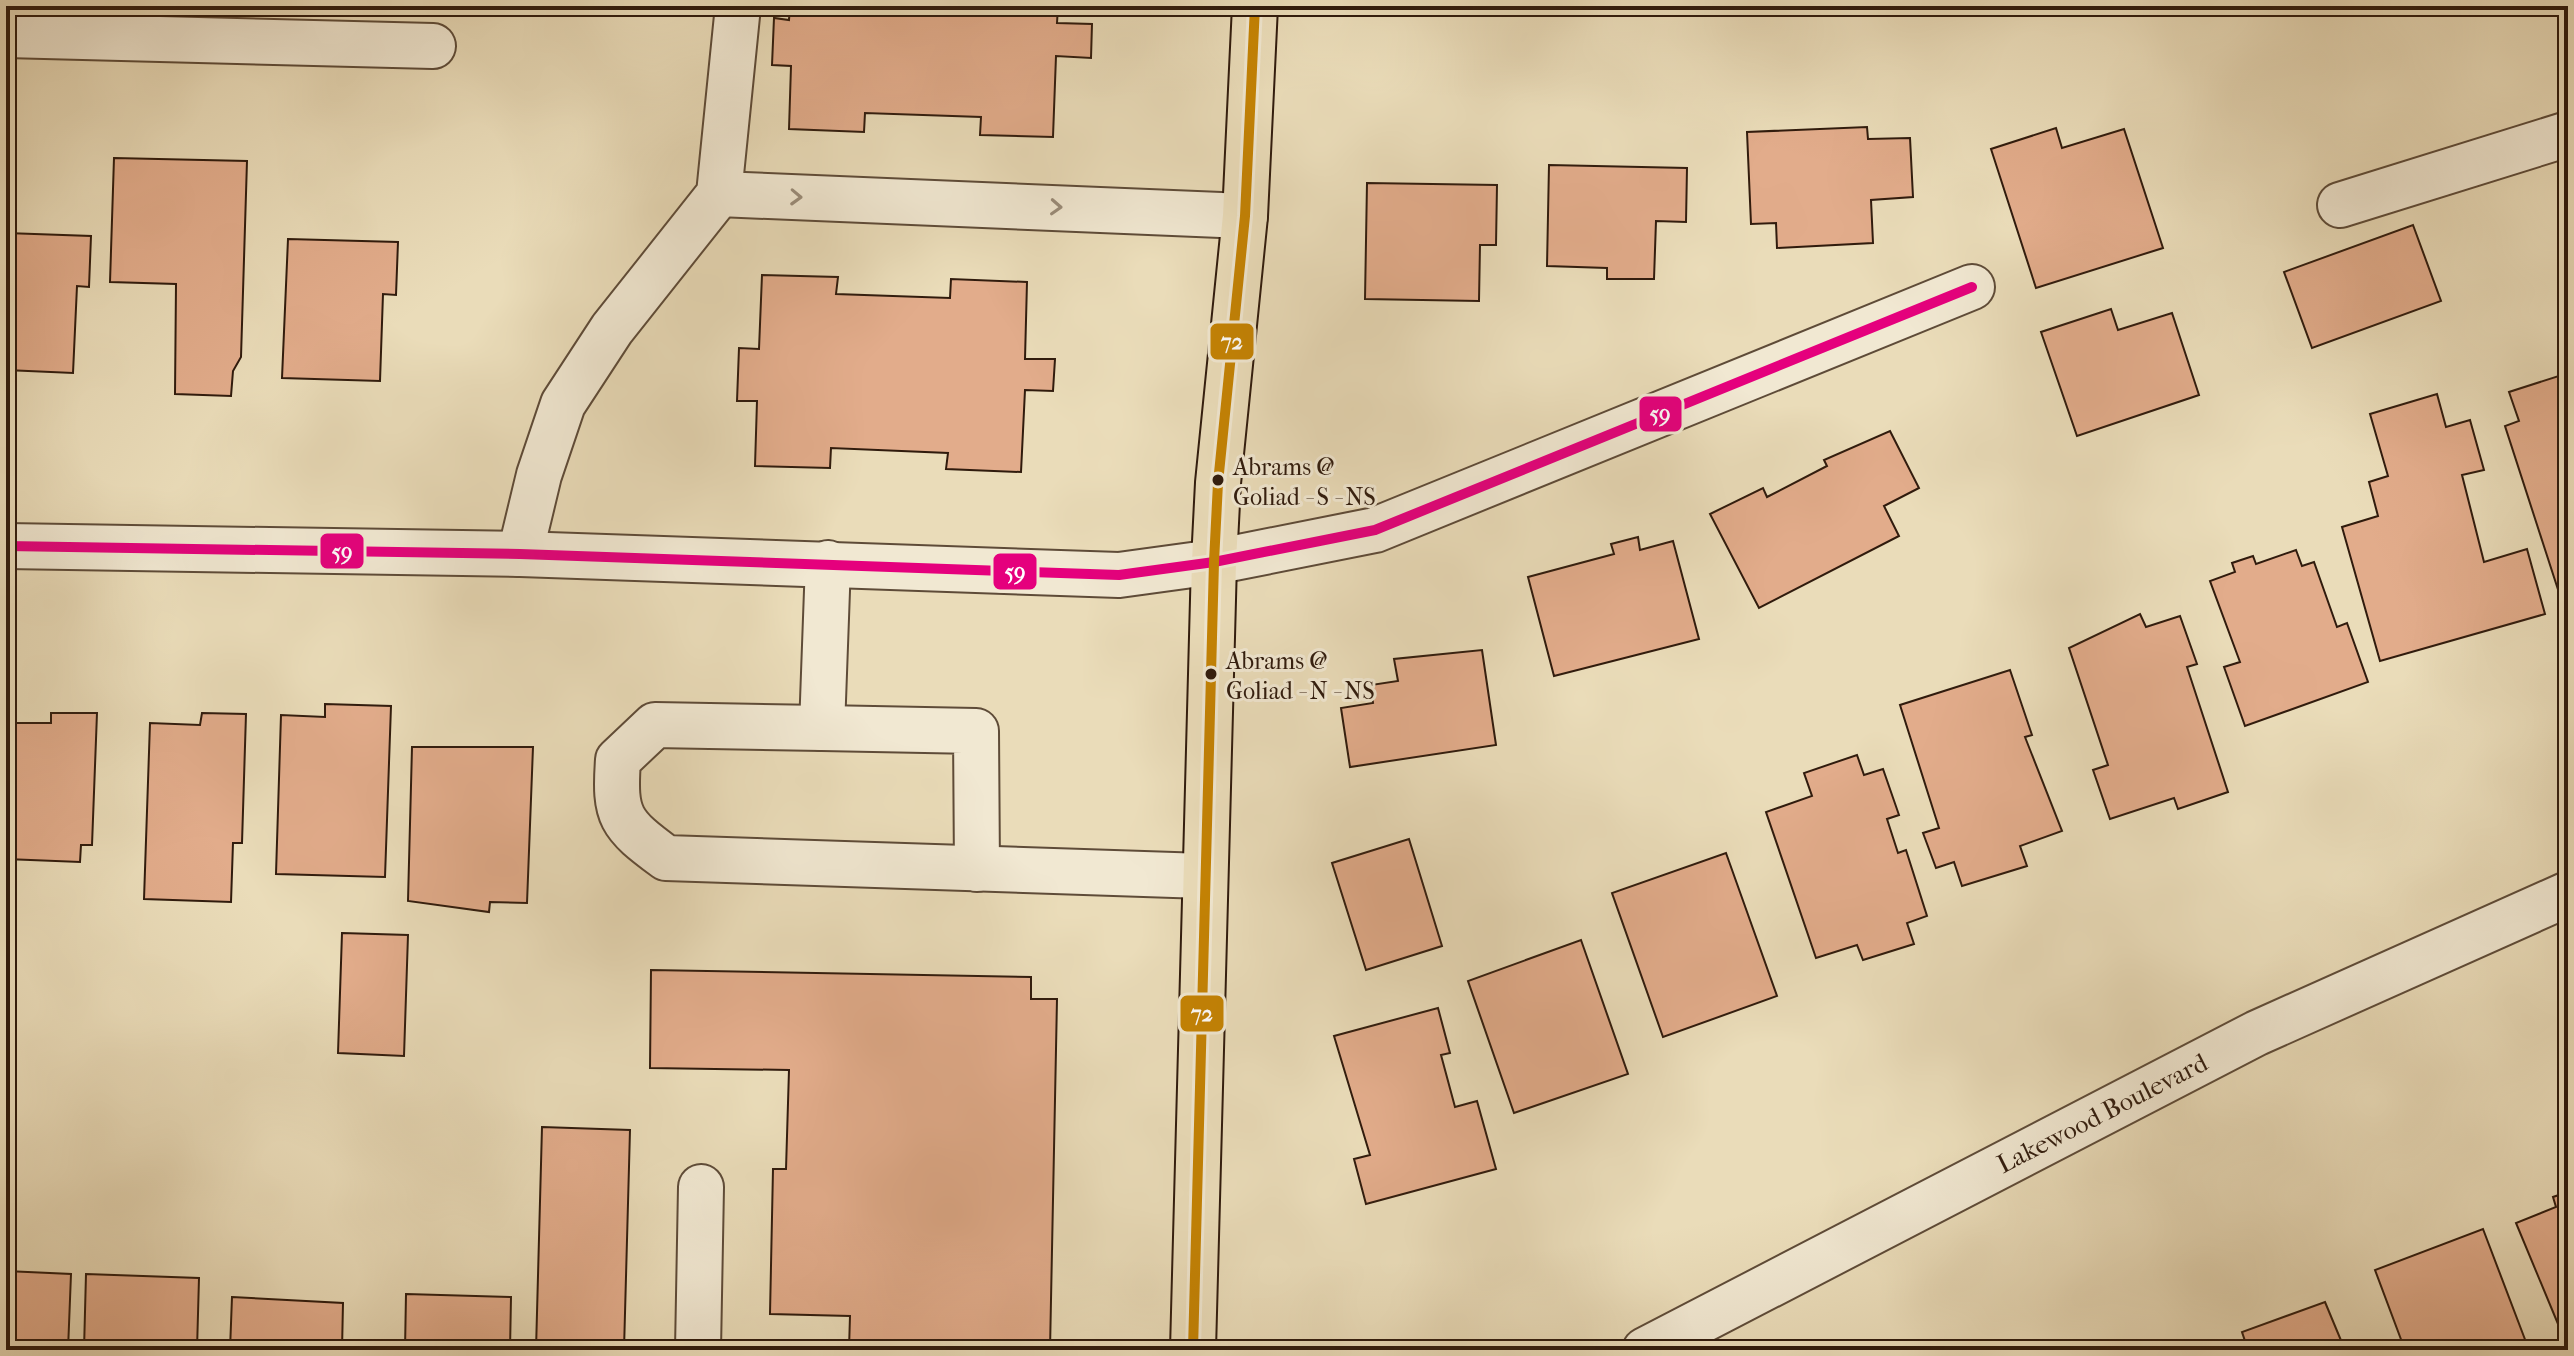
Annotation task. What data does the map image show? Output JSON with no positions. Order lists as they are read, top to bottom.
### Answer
{
  "streets": {
    "street": ["Lakewood Boulevard"]
  },
  "places": ["Abrams @ Goliad - S - NS", "Abrams @ Goliad - N - NS"],
  "lines": ["transit line 72", "transit line 59"]
}
